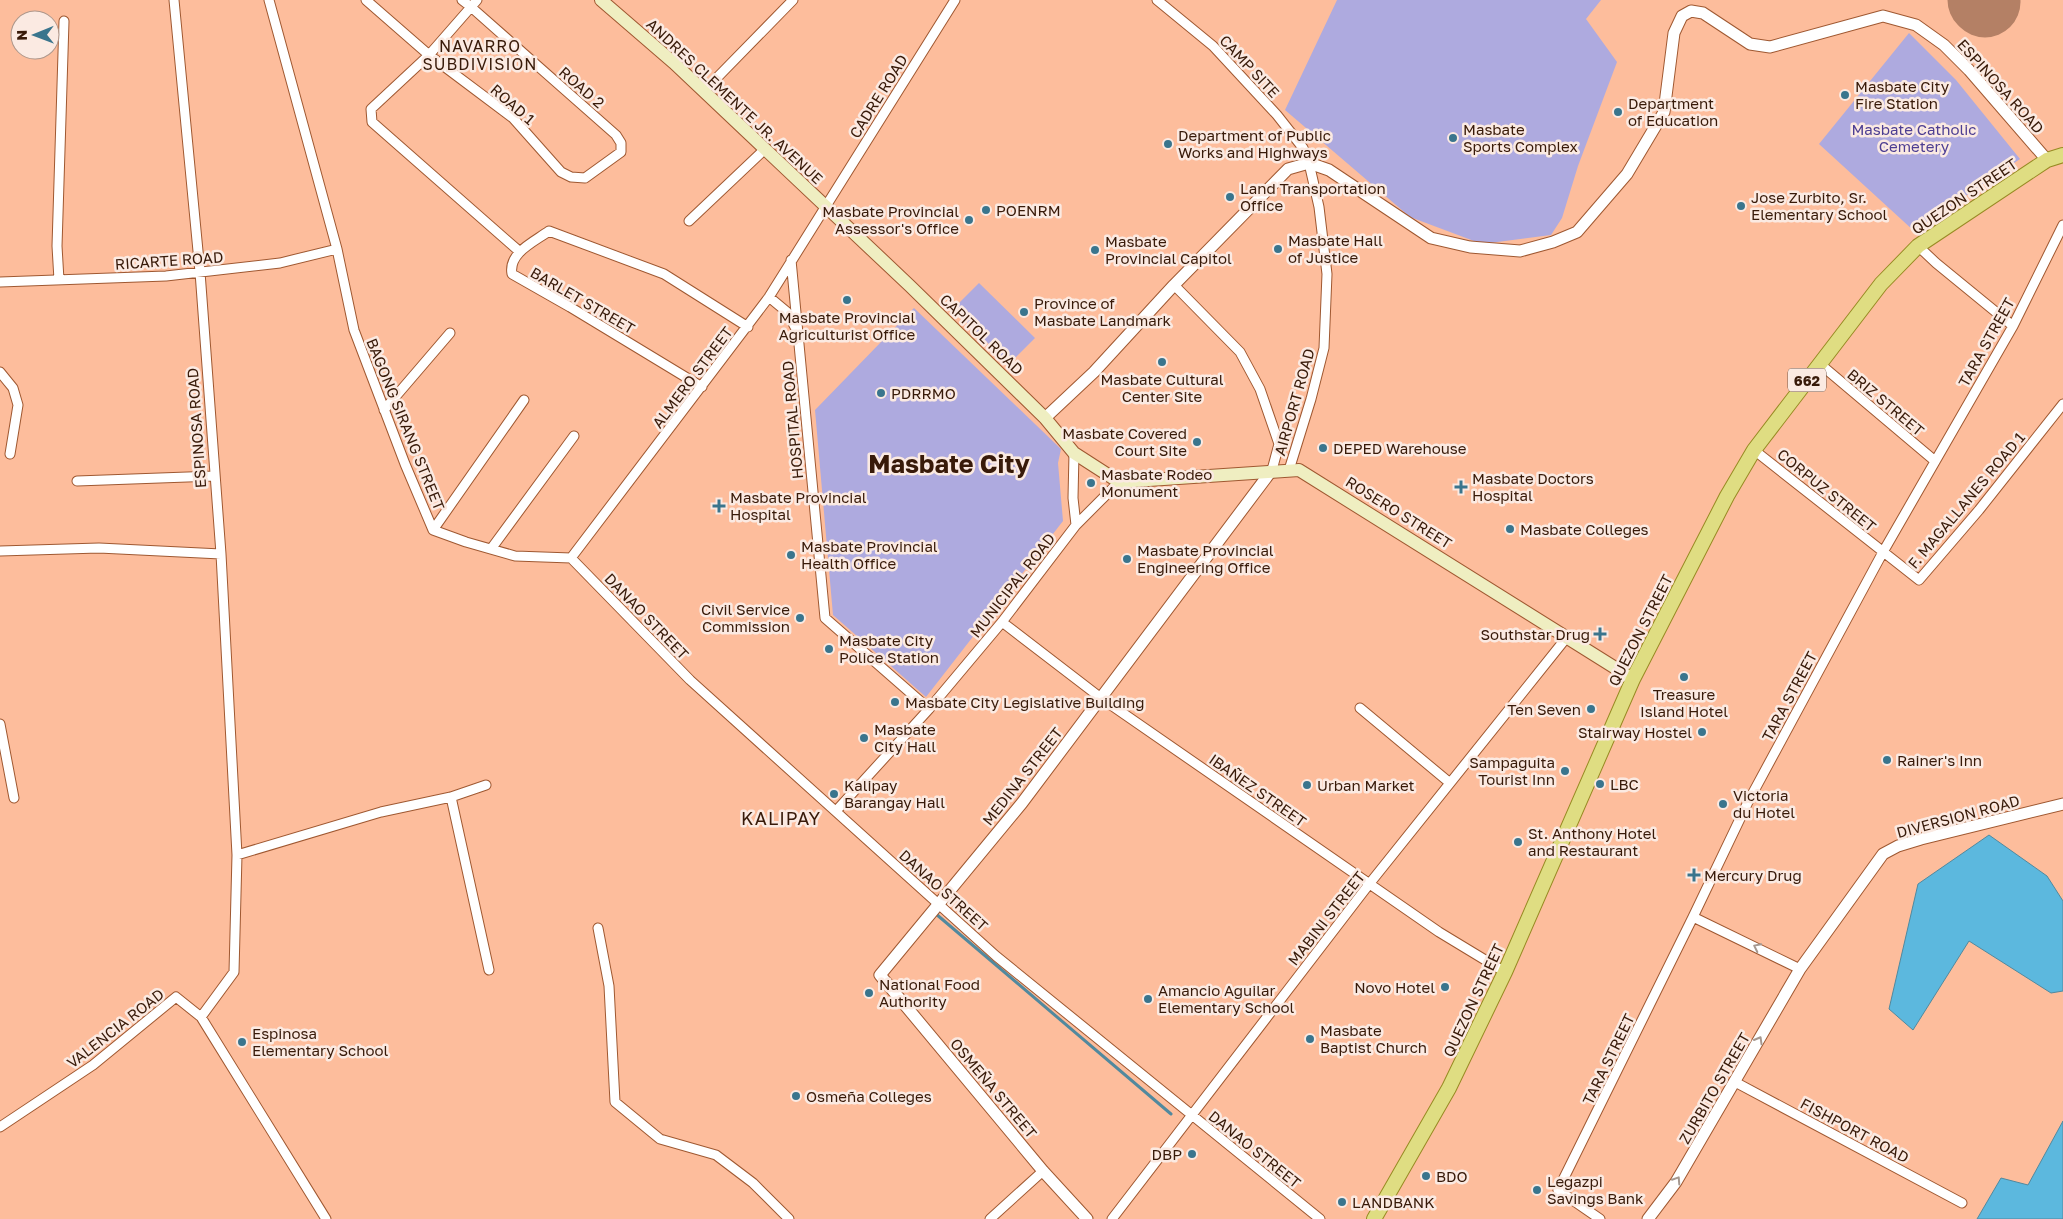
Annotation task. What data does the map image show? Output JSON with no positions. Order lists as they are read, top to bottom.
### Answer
{
  "streets": {
    "main road": [
      "ANDRES CLEMENTE JR. AVENUE",
      "QUEZON STREET",
      "CAPITOL ROAD",
      "662",
      "ROSERO STREET"
    ],
    "street": [
      "CAMP SITE",
      "ESPINOSA ROAD",
      "ROAD 2",
      "CADRE ROAD",
      "ROAD 1",
      "RICARTE ROAD",
      "BARLET STREET",
      "TARA STREET",
      "ALMERO STREET",
      "AIRPORT ROAD",
      "BRIZ STREET",
      "HOSPITAL ROAD",
      "BAGONG SIRANG STREET",
      "CORPUZ STREET",
      "F. MAGALLANES ROAD 1",
      "MUNICIPAL ROAD",
      "DANAO STREET",
      "MEDINA STREET",
      "IBAÑEZ STREET",
      "DIVERSION ROAD",
      "MABINI STREET",
      "VALENCIA ROAD",
      "OSMEÑA STREET",
      "ZURBITO STREET",
      "FISHPORT ROAD"
    ]
  },
  "crossings": [
    ["CAMP SITE", "ESPINOSA ROAD"],
    ["CAMP SITE", "AIRPORT ROAD"],
    ["ESPINOSA ROAD", "QUEZON STREET"],
    ["ESPINOSA ROAD", "RICARTE ROAD"],
    ["ESPINOSA ROAD", "AIRPORT ROAD"],
    ["ROAD 2", "ROAD 1"],
    ["CADRE ROAD", "ANDRES CLEMENTE JR. AVENUE"],
    ["CADRE ROAD", "CAPITOL ROAD"],
    ["CADRE ROAD", "ALMERO STREET"],
    ["ANDRES CLEMENTE JR. AVENUE", "CAPITOL ROAD"],
    ["ANDRES CLEMENTE JR. AVENUE", "ALMERO STREET"],
    ["QUEZON STREET", "BRIZ STREET"],
    ["QUEZON STREET", "CORPUZ STREET"],
    ["QUEZON STREET", "ROSERO STREET"],
    ["QUEZON STREET", "IBAÑEZ STREET"],
    ["RICARTE ROAD", "BAGONG SIRANG STREET"],
    ["BARLET STREET", "ALMERO STREET"],
    ["CAPITOL ROAD", "ALMERO STREET"],
    ["CAPITOL ROAD", "ROSERO STREET"],
    ["CAPITOL ROAD", "MUNICIPAL ROAD"],
    ["TARA STREET", "BRIZ STREET"],
    ["TARA STREET", "CORPUZ STREET"],
    ["TARA STREET", "F. MAGALLANES ROAD 1"],
    ["ALMERO STREET", "HOSPITAL ROAD"],
    ["ALMERO STREET", "BAGONG SIRANG STREET"],
    ["ALMERO STREET", "DANAO STREET"],
    ["AIRPORT ROAD", "ROSERO STREET"],
    ["HOSPITAL ROAD", "MUNICIPAL ROAD"],
    ["BAGONG SIRANG STREET", "DANAO STREET"],
    ["CORPUZ STREET", "F. MAGALLANES ROAD 1"],
    ["ROSERO STREET", "MUNICIPAL ROAD"],
    ["ROSERO STREET", "MEDINA STREET"],
    ["ROSERO STREET", "MABINI STREET"],
    ["MUNICIPAL ROAD", "DANAO STREET"],
    ["MUNICIPAL ROAD", "IBAÑEZ STREET"],
    ["DANAO STREET", "MEDINA STREET"],
    ["DANAO STREET", "MABINI STREET"],
    ["MEDINA STREET", "IBAÑEZ STREET"],
    ["MEDINA STREET", "OSMEÑA STREET"],
    ["IBAÑEZ STREET", "MABINI STREET"],
    ["DIVERSION ROAD", "ZURBITO STREET"],
    ["ZURBITO STREET", "FISHPORT ROAD"]
  ],
  "one_way": ["ZURBITO STREET"],
  "districts": ["NAVARRO SUBDIVISION", "Masbate City", "KALIPAY"],
  "parks": ["Masbate Catholic Cemetery"],
  "places": {
    "other": [
      "Masbate City Fire Station",
      "Department of Education",
      "Masbate Sports Complex",
      "Department of Public Works and Highways",
      "Land Transportation Office",
      "Jose Zurbito, Sr. Elementary School",
      "POENRM",
      "Masbate Provincial Assessor's Office",
      "Masbate Hall of Justice",
      "Masbate Provincial Capitol",
      "Masbate Provincial Agriculturist Office",
      "Province of Masbate Landmark",
      "Masbate Cultural Center Site",
      "PDRRMO",
      "Masbate Covered Court Site",
      "DEPED Warehouse",
      "Masbate Rodeo Monument",
      "Masbate Colleges",
      "Masbate Provincial Health Office",
      "Masbate Provincial Engineering Office",
      "Civil Service Commission",
      "Masbate City Police Station",
      "Treasure Island Hotel",
      "Masbate City Legislative Building",
      "Ten Seven",
      "Stairway Hostel",
      "Masbate City Hall",
      "Rainer's Inn",
      "Sampaguita Tourist Inn",
      "LBC",
      "Urban Market",
      "Kalipay Barangay Hall",
      "Victoria du Hotel",
      "St. Anthony Hotel and Restaurant",
      "Novo Hotel",
      "National Food Authority",
      "Amancio Aguilar Elementary School",
      "Masbate Baptist Church",
      "Espinosa Elementary School",
      "Osmeña Colleges",
      "DBP",
      "BDO",
      "Legazpi Savings Bank",
      "LANDBANK"
    ],
    "health": [
      "Masbate Doctors Hospital",
      "Masbate Provincial Hospital",
      "Southstar Drug",
      "Mercury Drug"
    ]
  },
  "north": "left"
}
